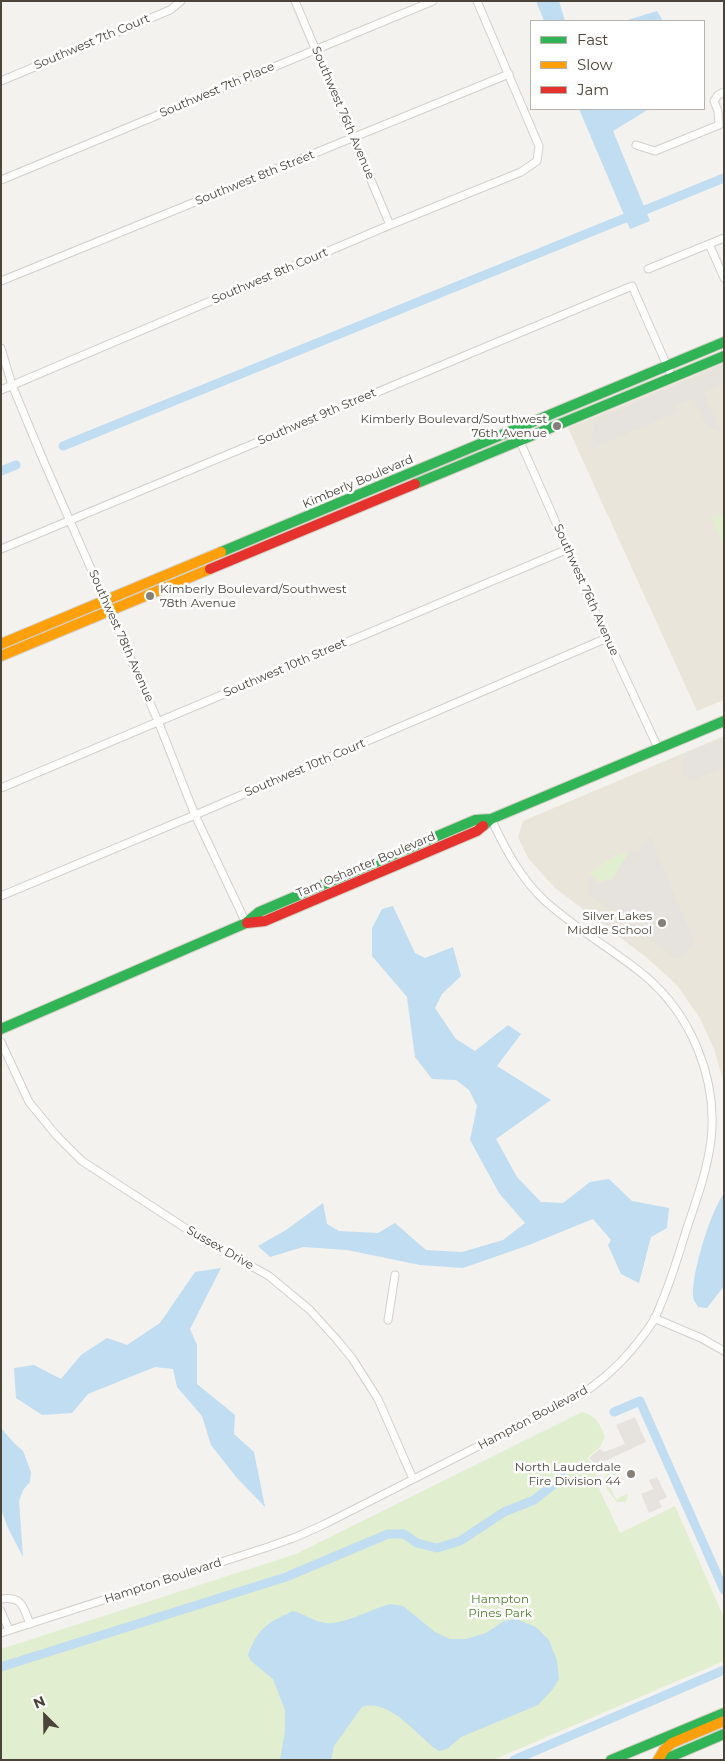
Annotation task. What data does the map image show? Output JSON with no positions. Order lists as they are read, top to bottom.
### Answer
{
  "streets": {
    "street": [
      "Southwest 7th Court",
      "Southwest 7th Place",
      "Southwest 76th Avenue",
      "Southwest 8th Street",
      "Southwest 8th Court",
      "Southwest 9th Street",
      "Kimberly Boulevard",
      "Southwest 78th Avenue",
      "Southwest 10th Street",
      "Southwest 10th Court",
      "Tam Oshanter Boulevard",
      "Sussex Drive",
      "Hampton Boulevard"
    ]
  },
  "crossings": [
    ["Southwest 7th Place", "Southwest 76th Avenue"],
    ["Southwest 76th Avenue", "Southwest 8th Street"],
    ["Southwest 76th Avenue", "Southwest 8th Court"],
    ["Southwest 76th Avenue", "Kimberly Boulevard"],
    ["Southwest 76th Avenue", "Southwest 10th Street"],
    ["Southwest 76th Avenue", "Southwest 10th Court"],
    ["Southwest 76th Avenue", "Tam Oshanter Boulevard"],
    ["Southwest 8th Street", "Southwest 8th Court"],
    ["Southwest 8th Court", "Southwest 78th Avenue"],
    ["Southwest 9th Street", "Kimberly Boulevard"],
    ["Southwest 9th Street", "Southwest 78th Avenue"],
    ["Kimberly Boulevard", "Southwest 78th Avenue"],
    ["Southwest 78th Avenue", "Southwest 10th Street"],
    ["Southwest 78th Avenue", "Southwest 10th Court"],
    ["Southwest 78th Avenue", "Tam Oshanter Boulevard"],
    ["Tam Oshanter Boulevard", "Hampton Boulevard"],
    ["Sussex Drive", "Hampton Boulevard"]
  ],
  "parks": ["Hampton Pines Park"],
  "places": [
    "Kimberly Boulevard/Southwest 76th Avenue",
    "Kimberly Boulevard/Southwest 78th Avenue",
    "Silver Lakes Middle School",
    "North Lauderdale Fire Division 44"
  ],
  "legend": ["Fast", "Slow", "Jam"],
  "north": "top left"
}
